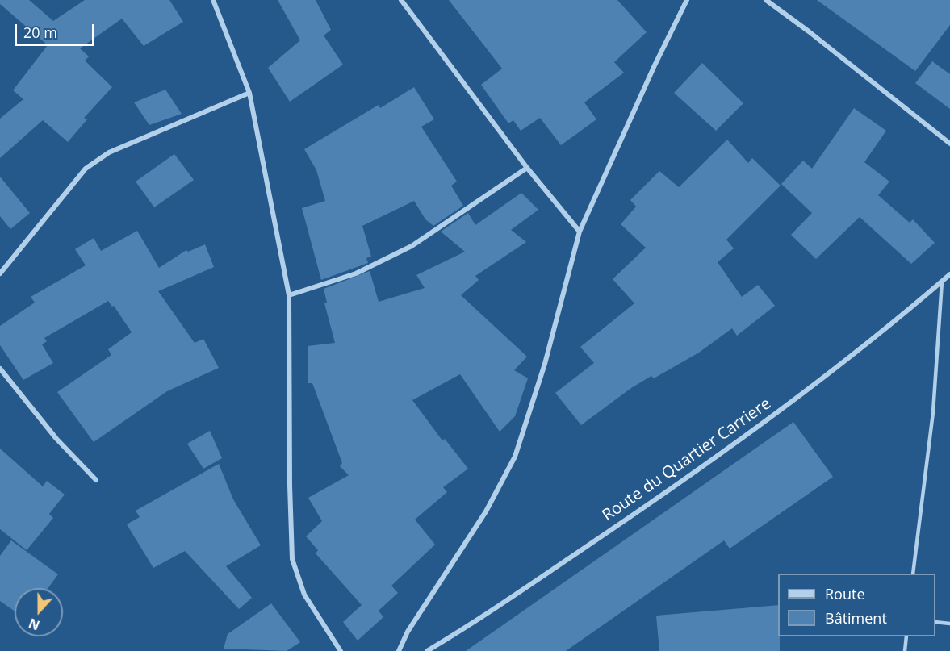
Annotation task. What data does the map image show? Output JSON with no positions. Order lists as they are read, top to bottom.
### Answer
{
  "streets": {
    "street": ["Route du Quartier Carriere"]
  },
  "legend": ["Route", "Bâtiment"],
  "scale_bar": "20 m",
  "north": "bottom"
}
